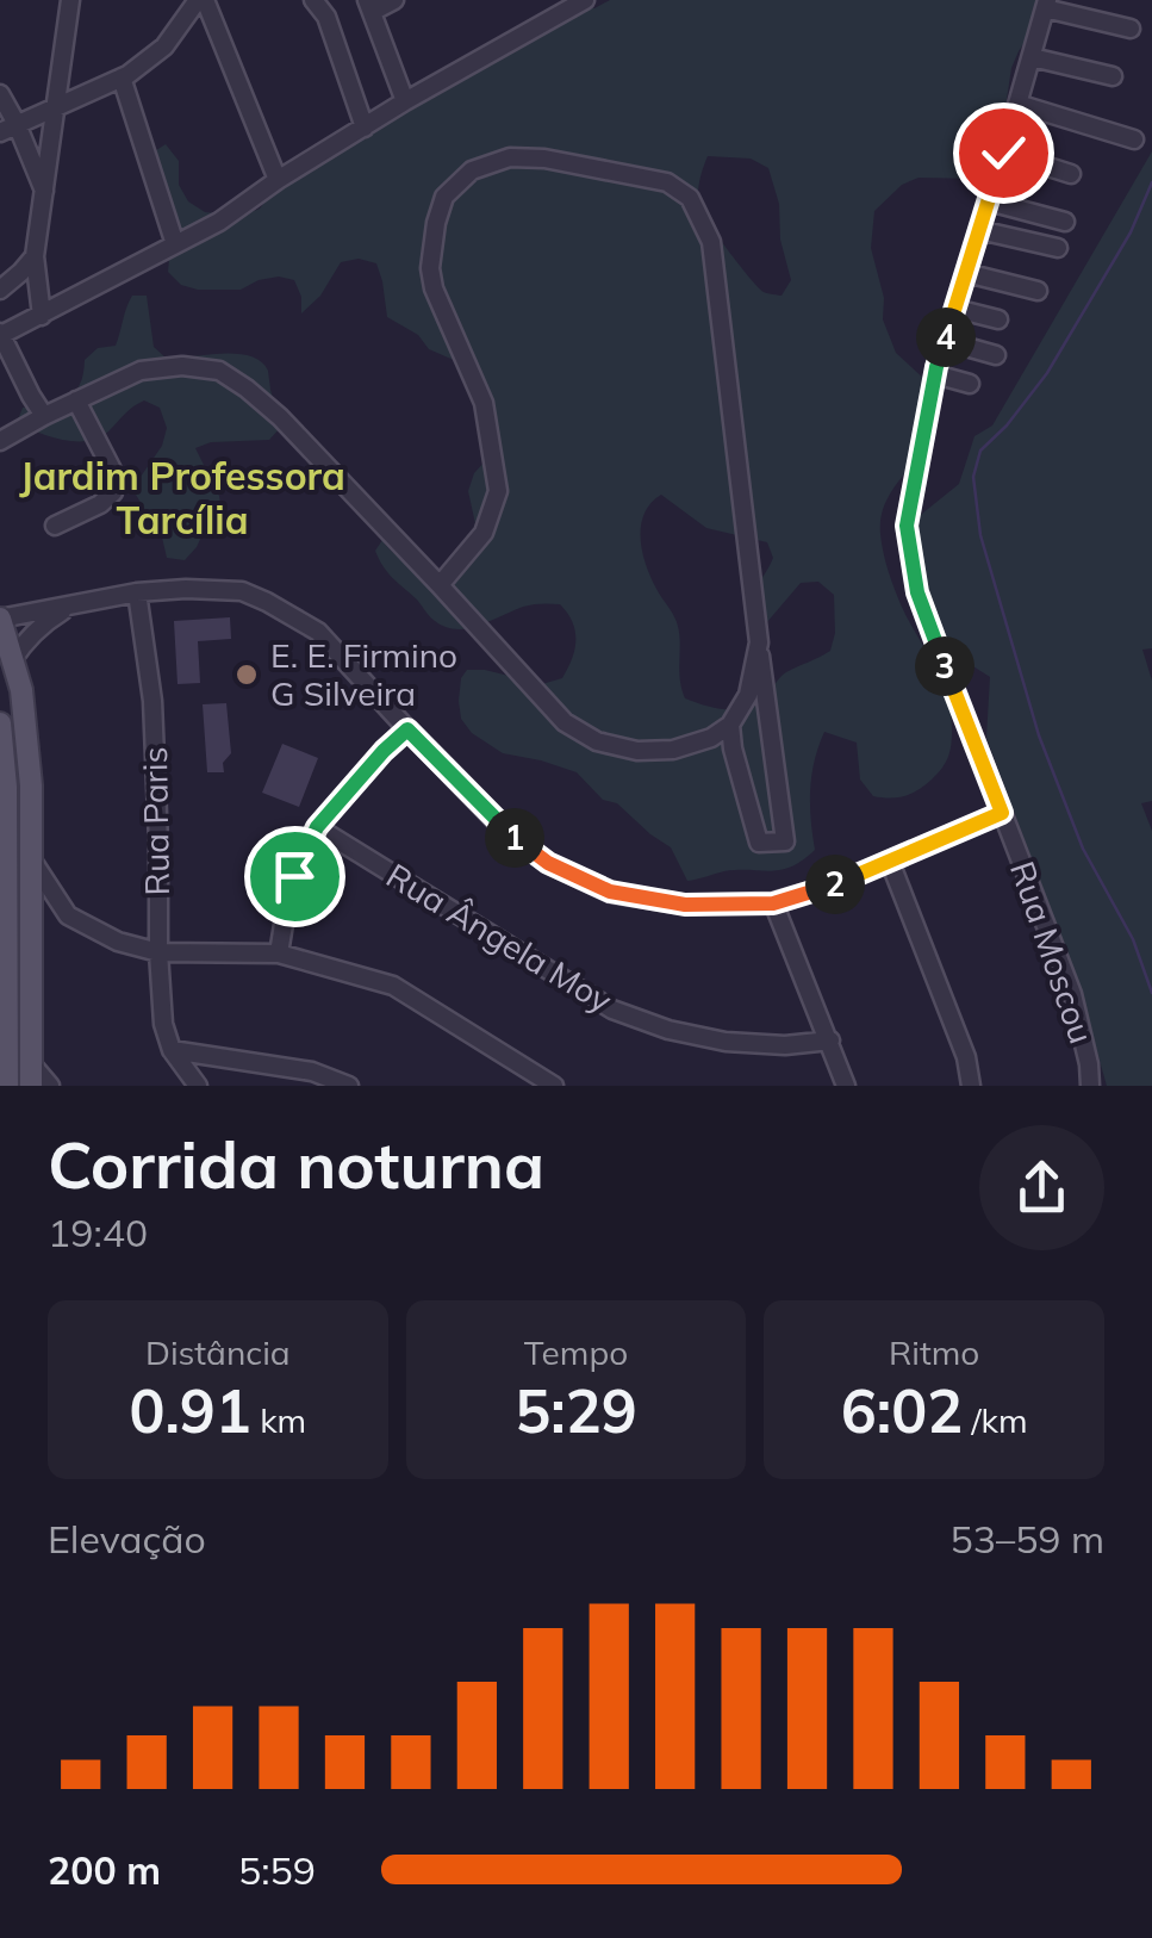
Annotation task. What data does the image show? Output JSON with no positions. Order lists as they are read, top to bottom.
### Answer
{
  "streets": {
    "street": ["Rua Paris", "Rua Ângela Moy", "Rua Moscou"]
  },
  "districts": ["Jardim Professora Tarcília"],
  "places": ["E. E. Firmino G Silveira"],
  "page": {
    "pins": [
      "4",
      "3",
      "1",
      "2"
    ],
    "heading": ["Corrida noturna", "19:40"],
    "stats": [
      ["Distância", "0.91 km"],
      ["Tempo", "5:29"],
      ["Ritmo", "6:02 /km"]
    ],
    "chart": ["Elevação", "53–59 m"],
    "list": [
      {
        "name": "200 m",
        "note": "5:59"
      }
    ]
  }
}
